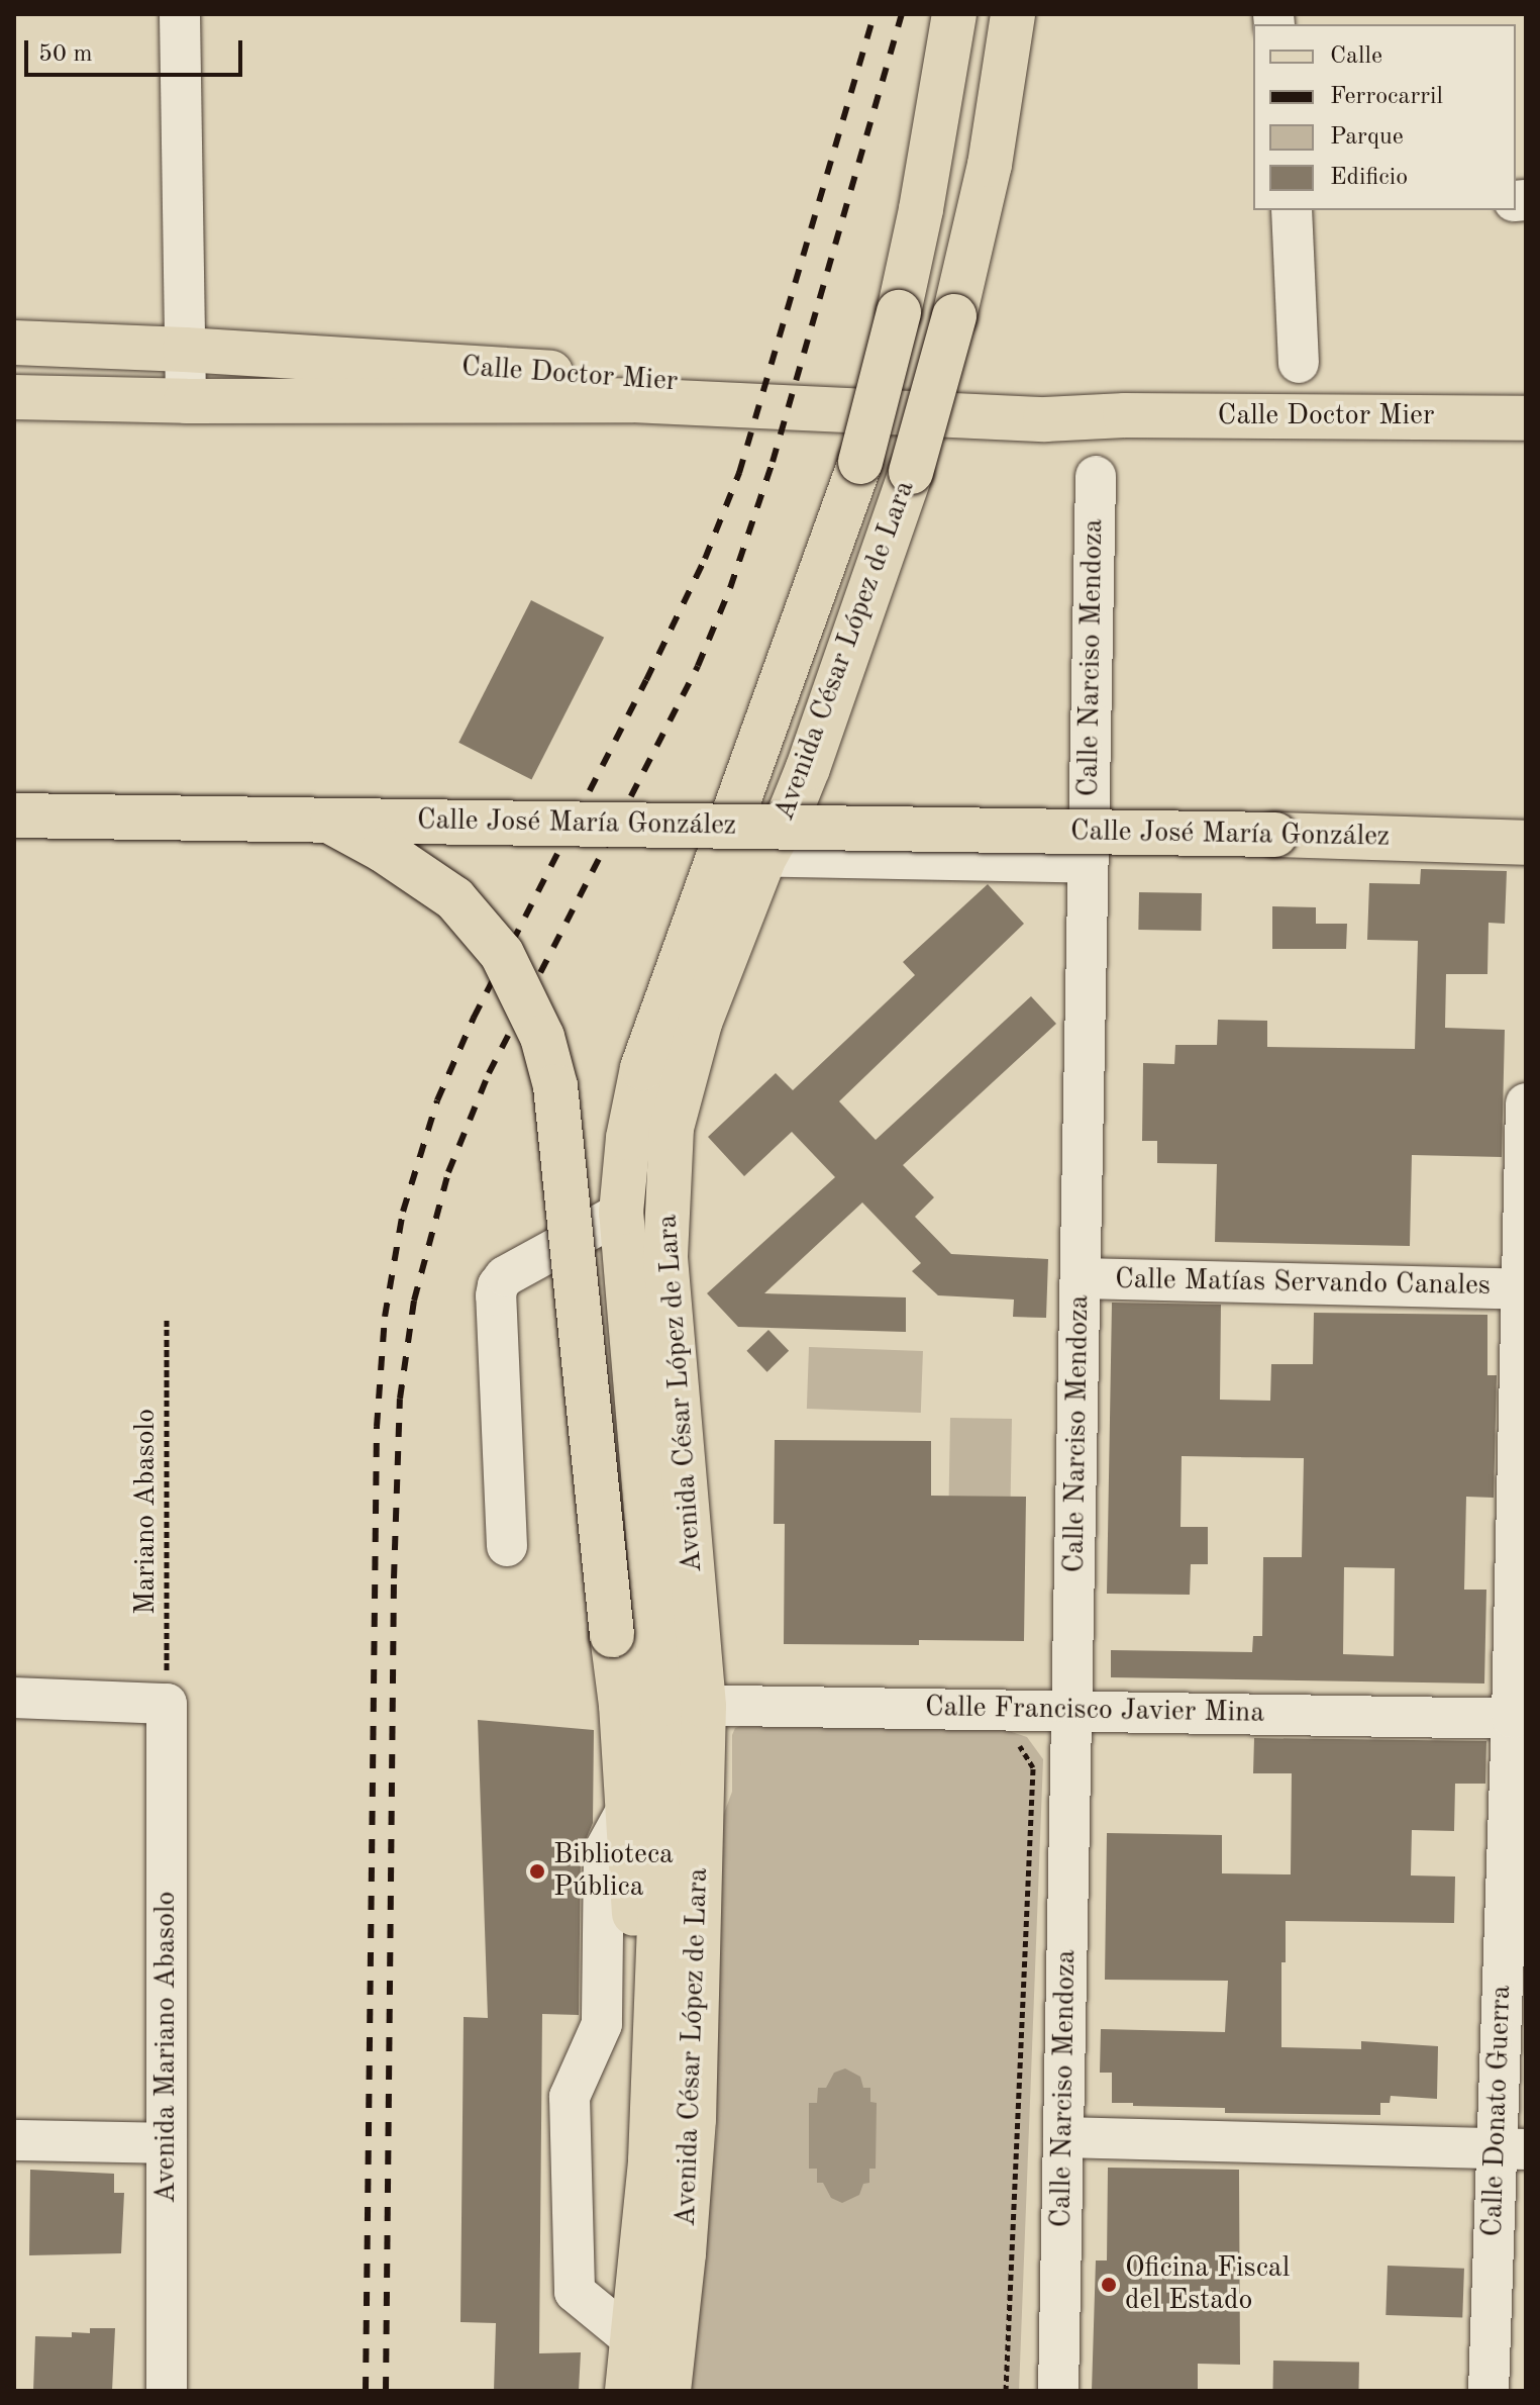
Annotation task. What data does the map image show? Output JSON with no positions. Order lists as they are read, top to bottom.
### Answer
{
  "streets": {
    "main road": ["Calle Doctor Mier", "Avenida César López de Lara", "Calle José María González"],
    "street": [
      "Calle Narciso Mendoza",
      "Calle Matías Servando Canales",
      "Calle Francisco Javier Mina",
      "Avenida Mariano Abasolo",
      "Calle Donato Guerra"
    ],
    "path": ["Mariano Abasolo"]
  },
  "crossings": [
    ["Avenida César López de Lara", "Calle Francisco Javier Mina"],
    ["Calle Narciso Mendoza", "Calle Matías Servando Canales"],
    ["Calle Narciso Mendoza", "Calle Francisco Javier Mina"],
    ["Calle Matías Servando Canales", "Calle Donato Guerra"],
    ["Mariano Abasolo", "Avenida Mariano Abasolo"],
    ["Calle Francisco Javier Mina", "Calle Donato Guerra"]
  ],
  "places": ["Biblioteca Pública", "Oficina Fiscal del Estado"],
  "legend": [
    "Calle",
    "Ferrocarril",
    "Parque",
    "Edificio"
  ],
  "scale_bar": "50 m"
}
